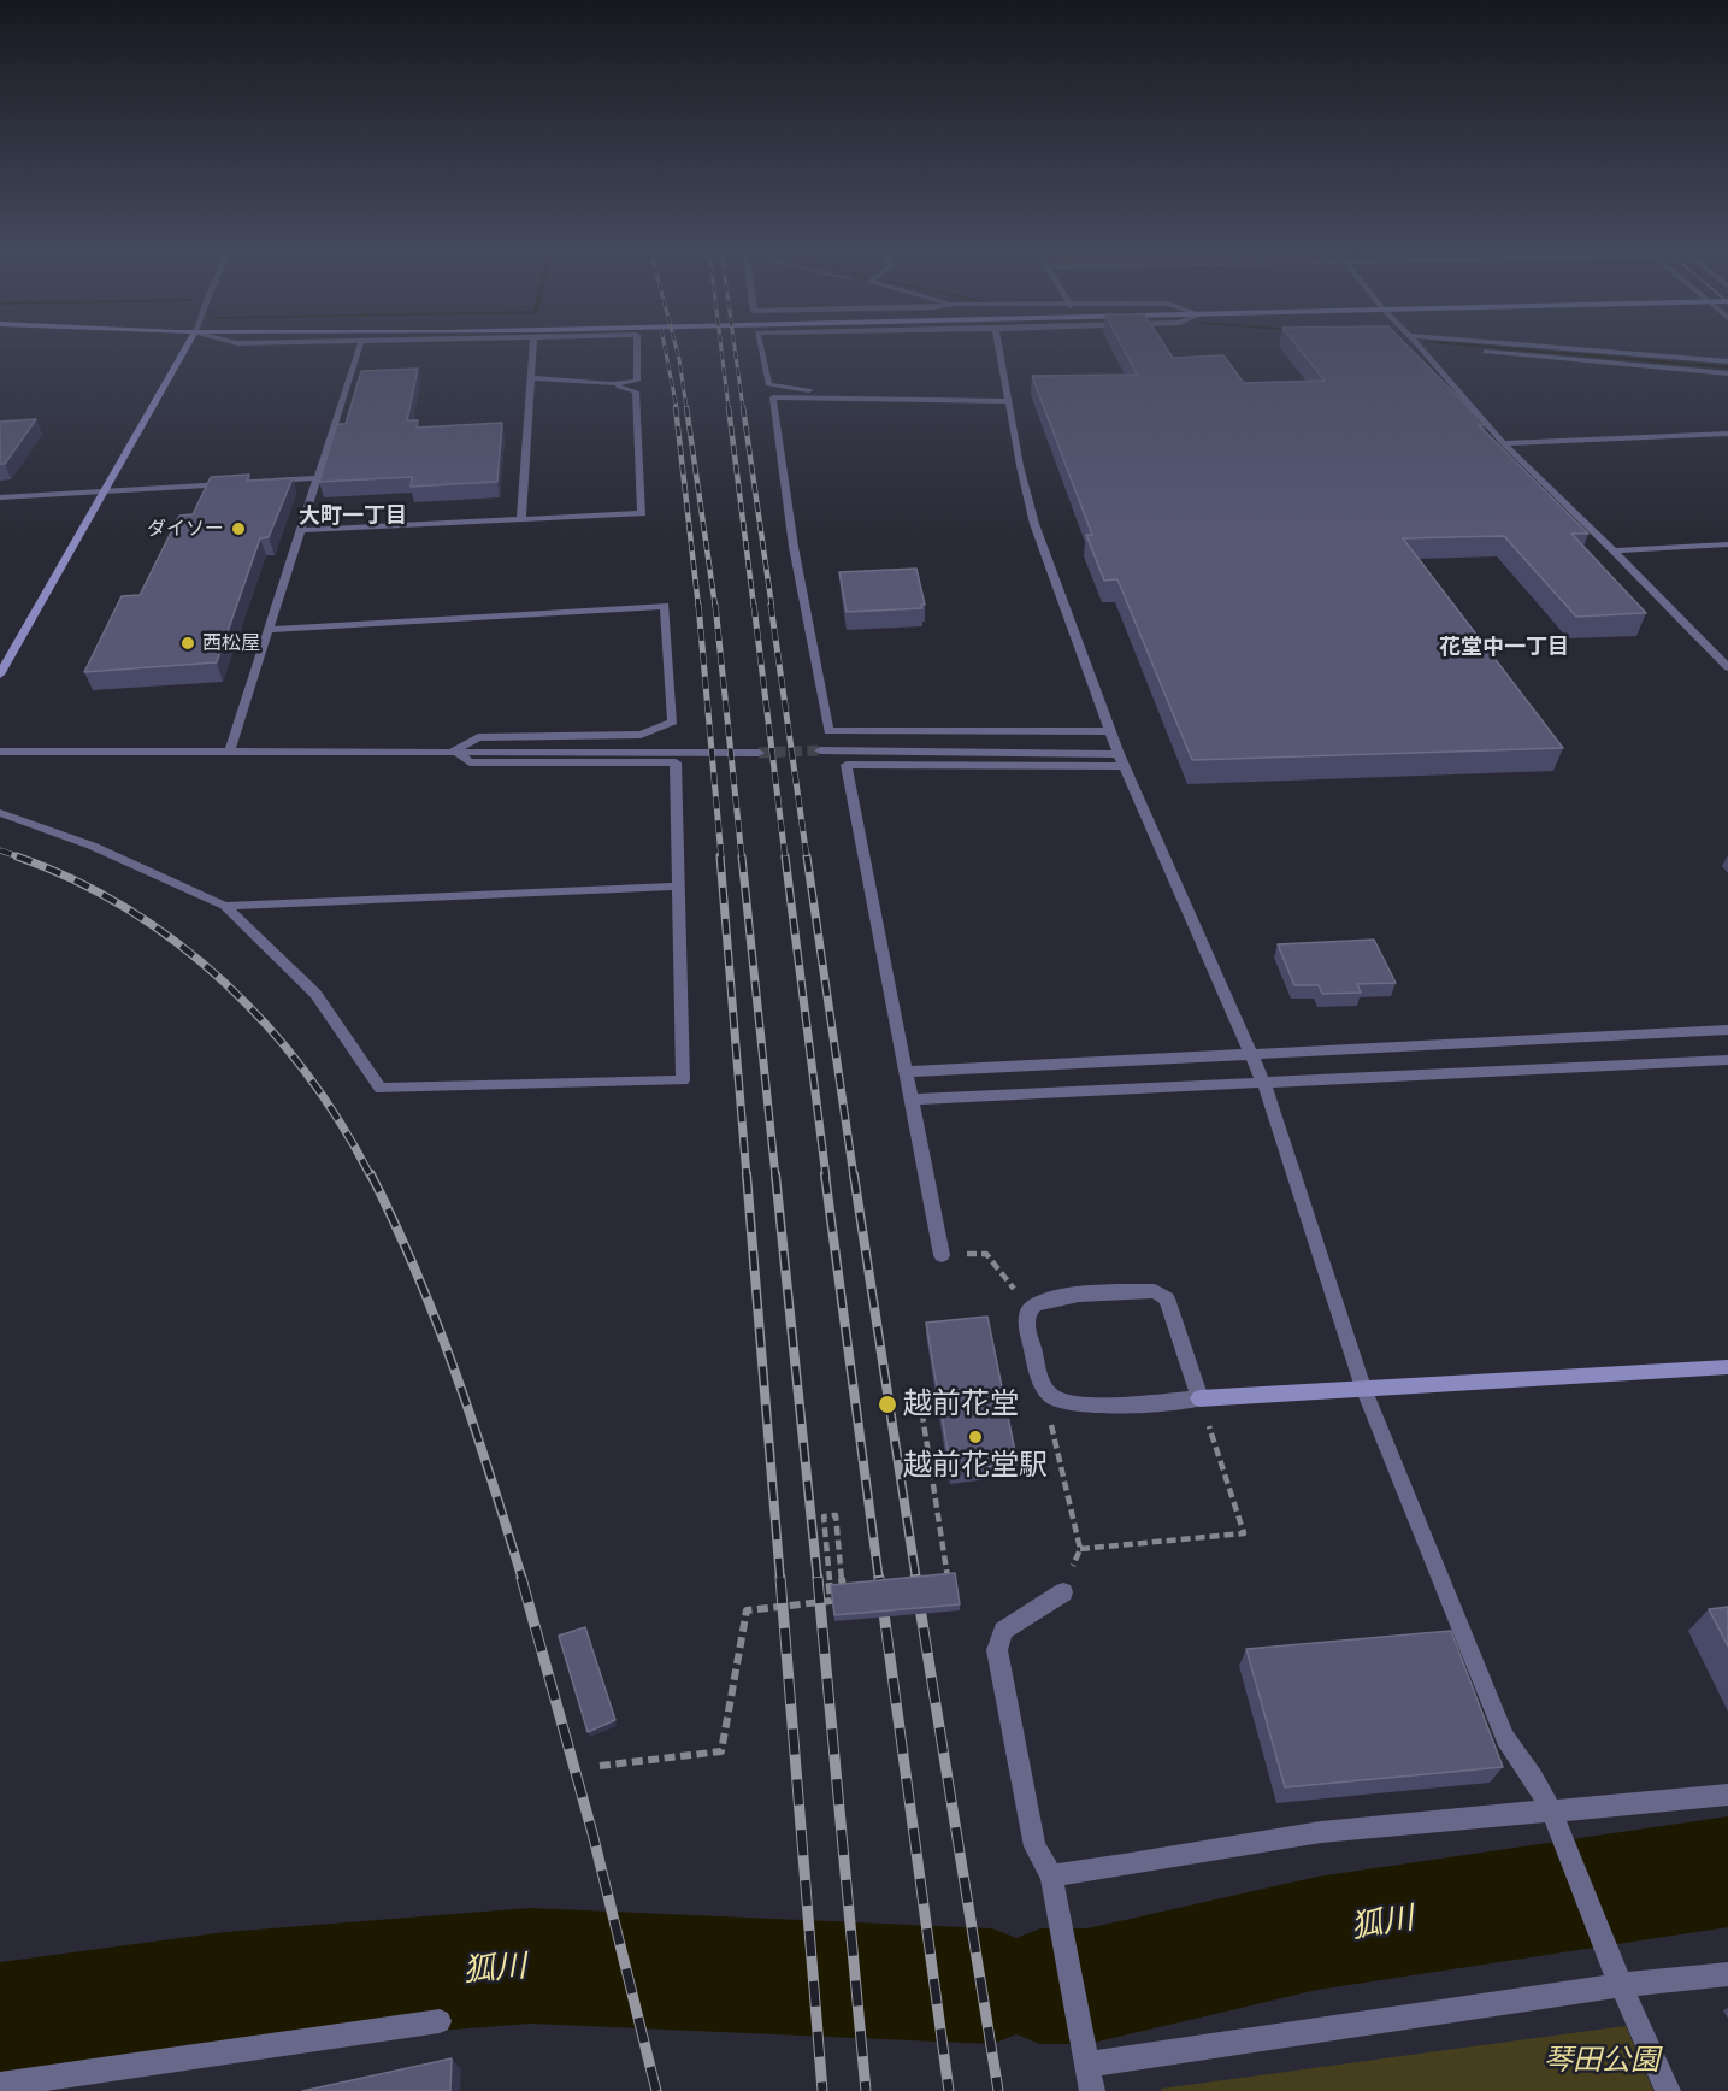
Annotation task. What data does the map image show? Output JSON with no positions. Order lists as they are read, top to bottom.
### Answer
{
  "districts": ["大町一丁目", "花堂中一丁目"],
  "water": ["狐川"],
  "parks": ["琴田公園"],
  "places": [
    "ダイソー",
    "西松屋",
    "越前花堂",
    "越前花堂駅"
  ]
}
